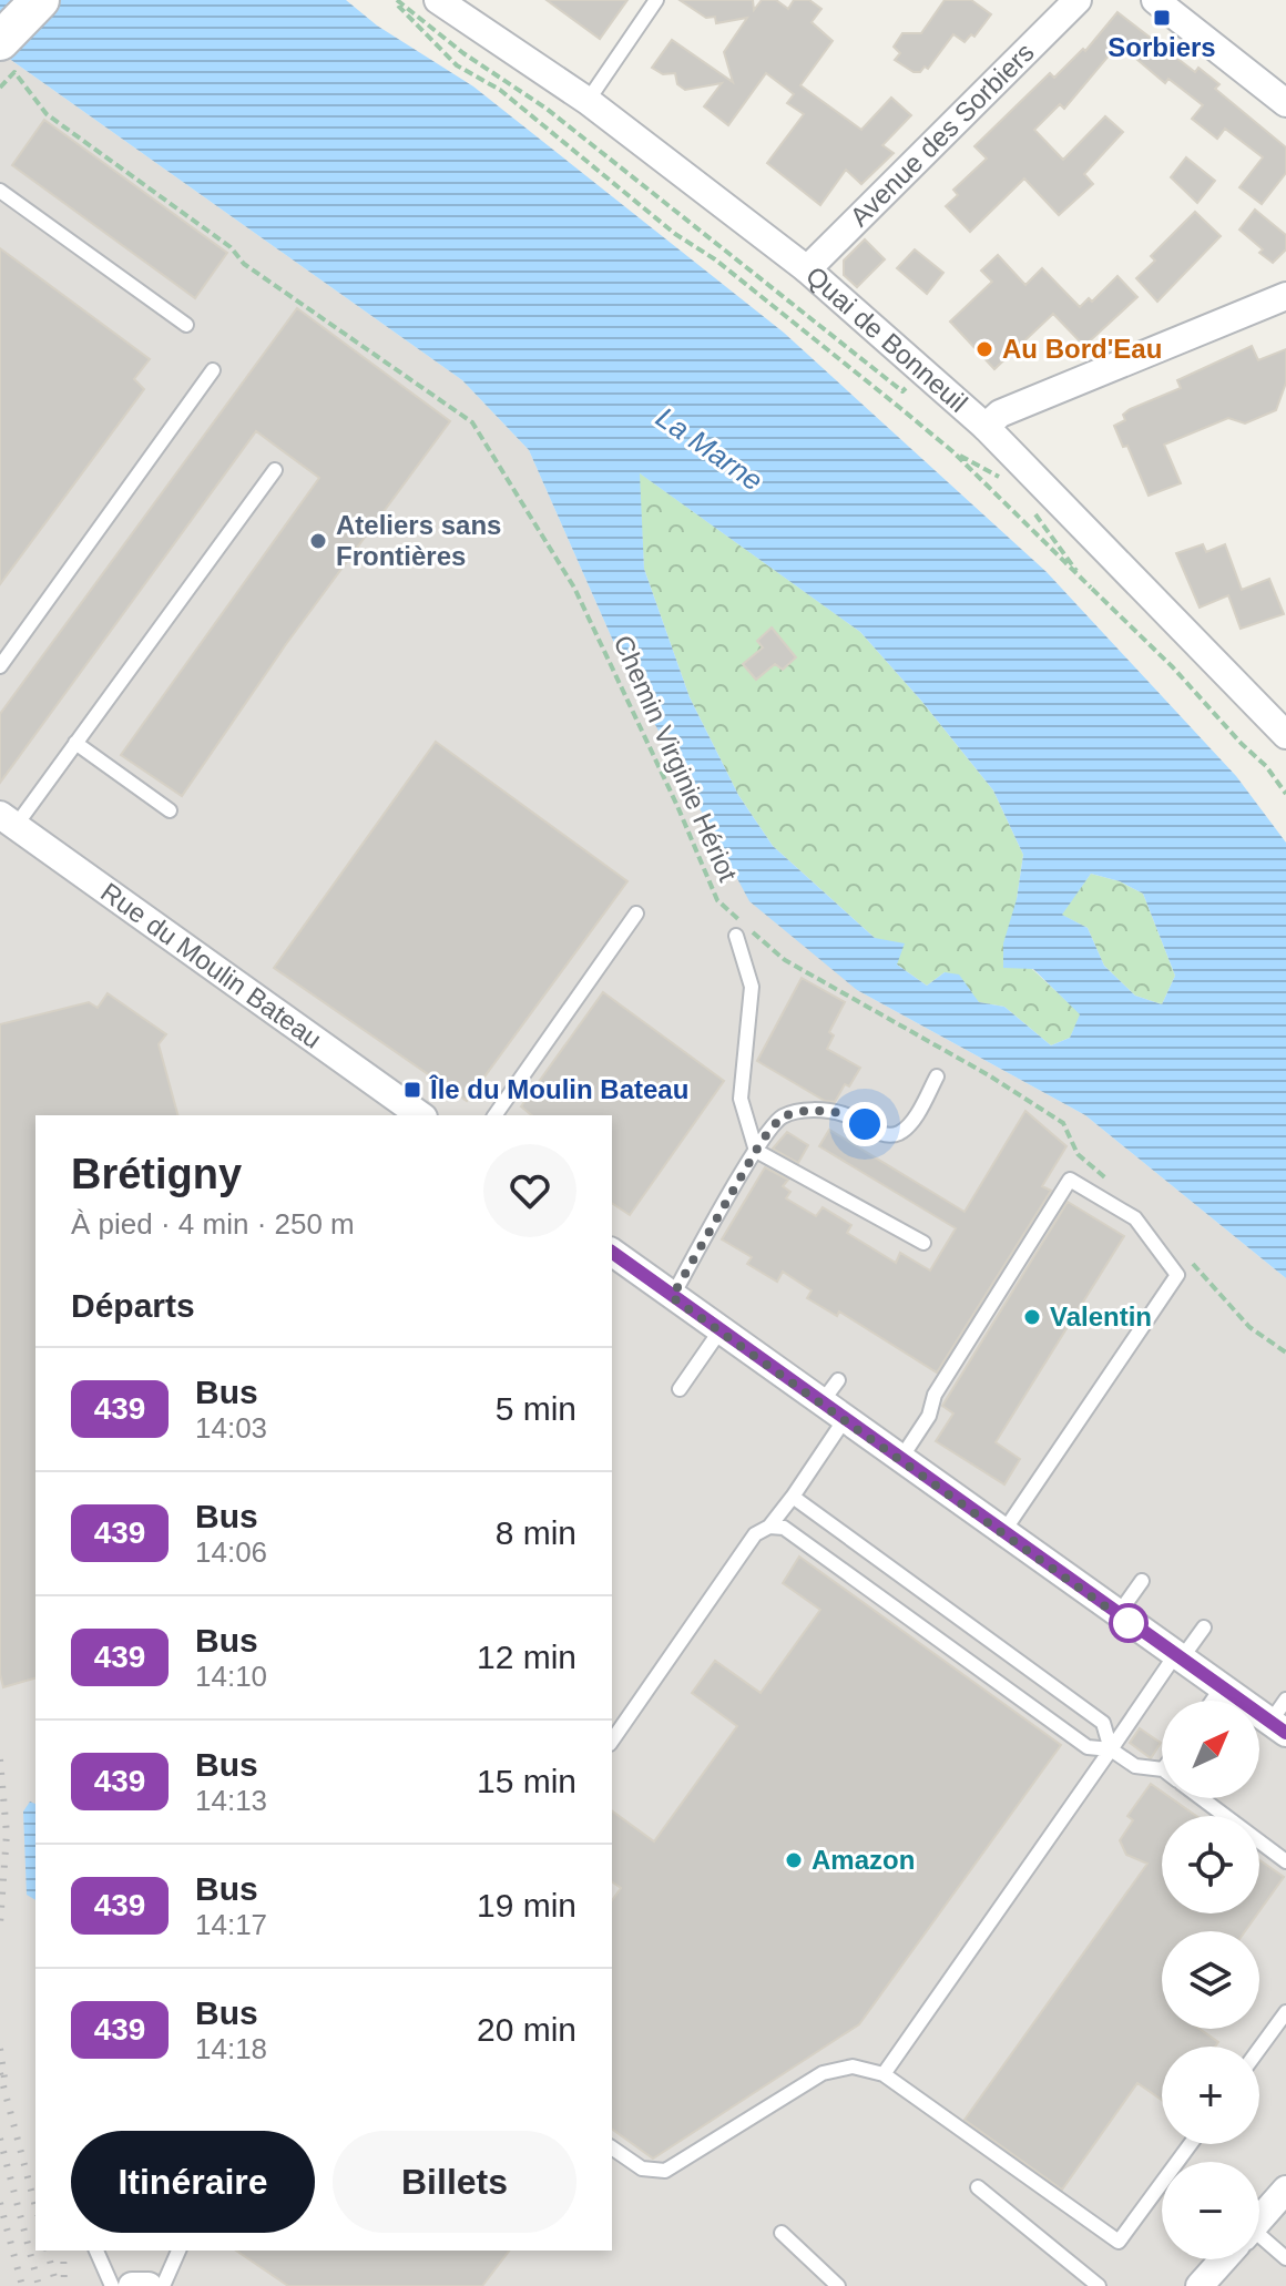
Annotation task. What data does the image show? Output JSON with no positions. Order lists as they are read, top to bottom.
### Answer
{
  "streets": {
    "street": ["Avenue des Sorbiers", "Quai de Bonneuil", "Rue du Moulin Bateau"],
    "path": ["Chemin Virginie Hériot"]
  },
  "crossings": [
    ["Avenue des Sorbiers", "Quai de Bonneuil"]
  ],
  "water": ["La Marne"],
  "places": {
    "transit": ["Sorbiers", "Île du Moulin Bateau"],
    "other": [
      "Au Bord'Eau",
      "Ateliers sans Frontières",
      "Valentin",
      "Amazon"
    ]
  },
  "lines": ["bus line 439"],
  "north": "top right",
  "page": {
    "heading": [
      ["Brétigny", "À pied · 4 min · 250 m"],
      "Départs"
    ],
    "list": [
      {
        "mark": "439",
        "name": "Bus",
        "note": "14:03",
        "value": "5 min"
      },
      {
        "mark": "439",
        "name": "Bus",
        "note": "14:06",
        "value": "8 min"
      },
      {
        "mark": "439",
        "name": "Bus",
        "note": "14:10",
        "value": "12 min"
      },
      {
        "mark": "439",
        "name": "Bus",
        "note": "14:13",
        "value": "15 min"
      },
      {
        "mark": "439",
        "name": "Bus",
        "note": "14:17",
        "value": "19 min"
      },
      {
        "mark": "439",
        "name": "Bus",
        "note": "14:18",
        "value": "20 min"
      }
    ],
    "map_buttons": ["+", "−"],
    "buttons": ["Itinéraire", "Billets"]
  }
}
